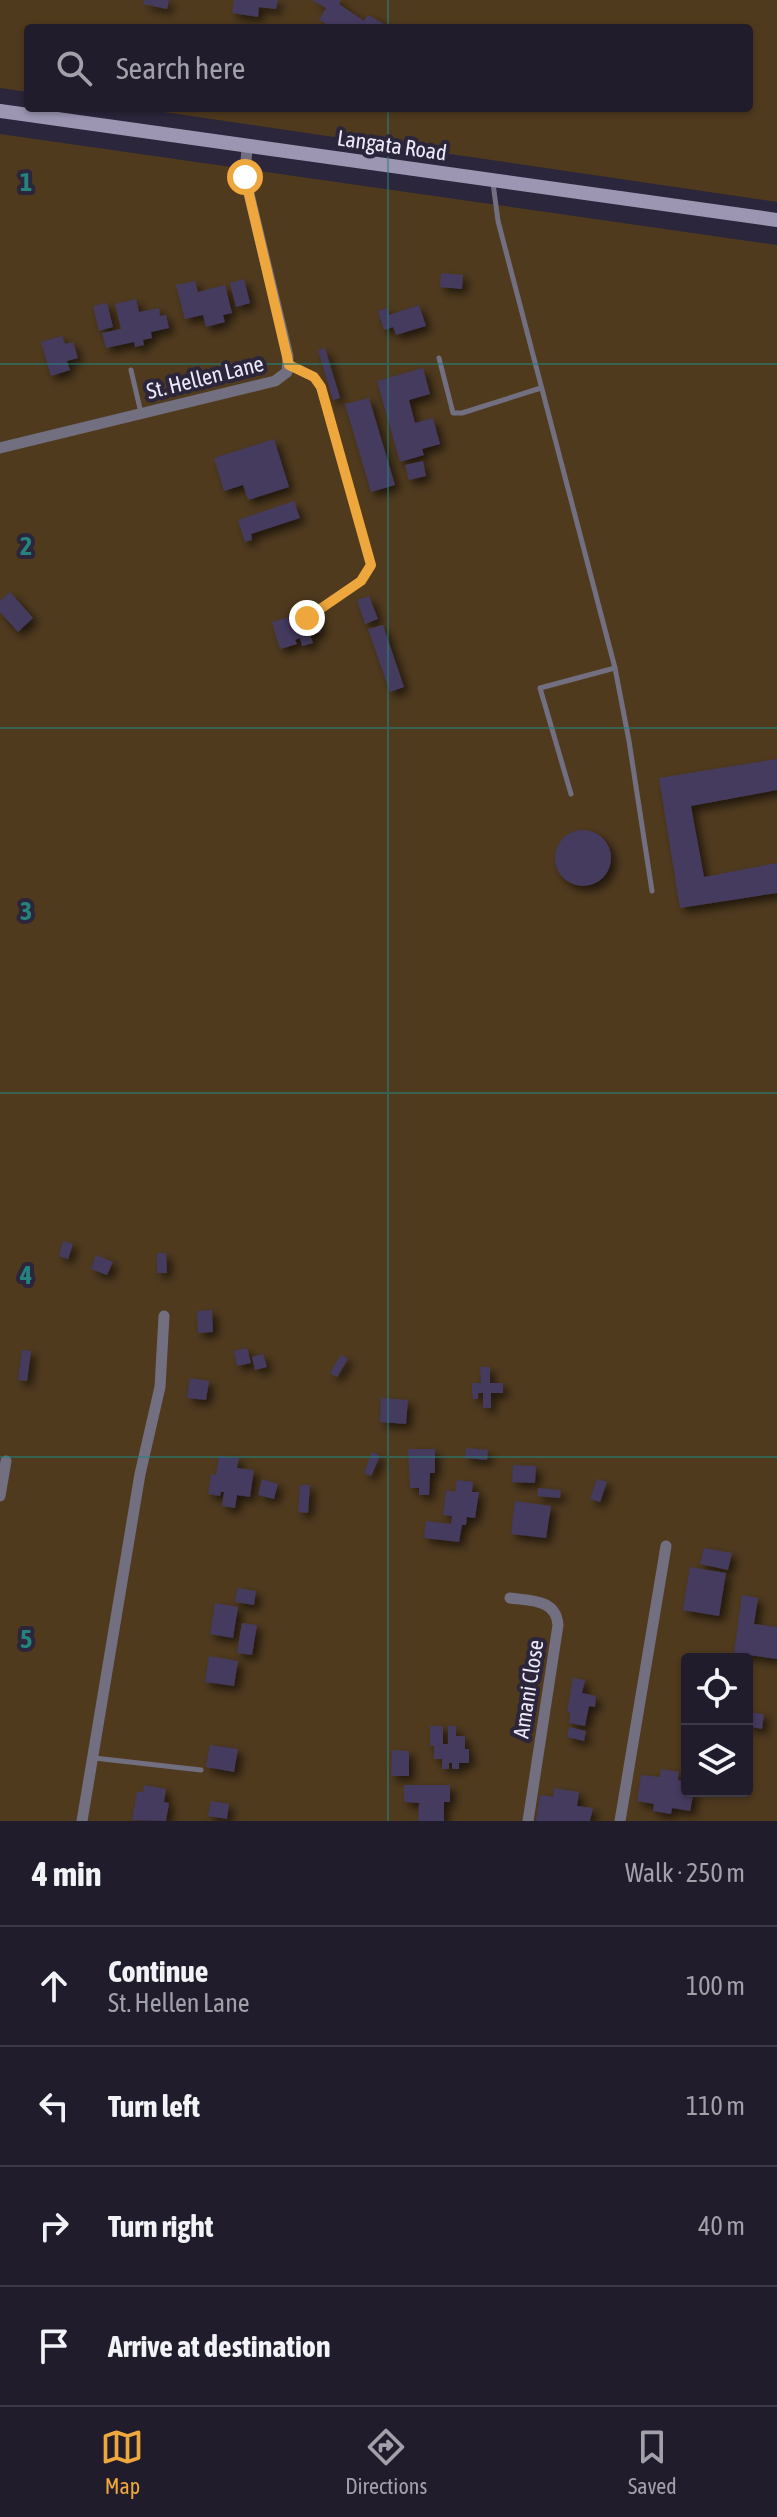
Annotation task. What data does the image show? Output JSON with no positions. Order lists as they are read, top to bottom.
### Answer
{
  "streets": {
    "main road": ["Langata Road"],
    "street": ["St. Hellen Lane", "Amani Close"]
  },
  "crossings": [
    ["Langata Road", "St. Hellen Lane"]
  ],
  "page": {
    "search": "Search here",
    "heading": ["4 min", "Walk · 250 m"],
    "list": [
      ["Continue", "St. Hellen Lane", "100 m"],
      ["Turn left", "110 m"],
      ["Turn right", "40 m"],
      "Arrive at destination"
    ],
    "nav": ["Map", "Directions", "Saved"]
  },
  "grid": {
    "rows": [
      "1",
      "2",
      "3",
      "4",
      "5"
    ]
  }
}
